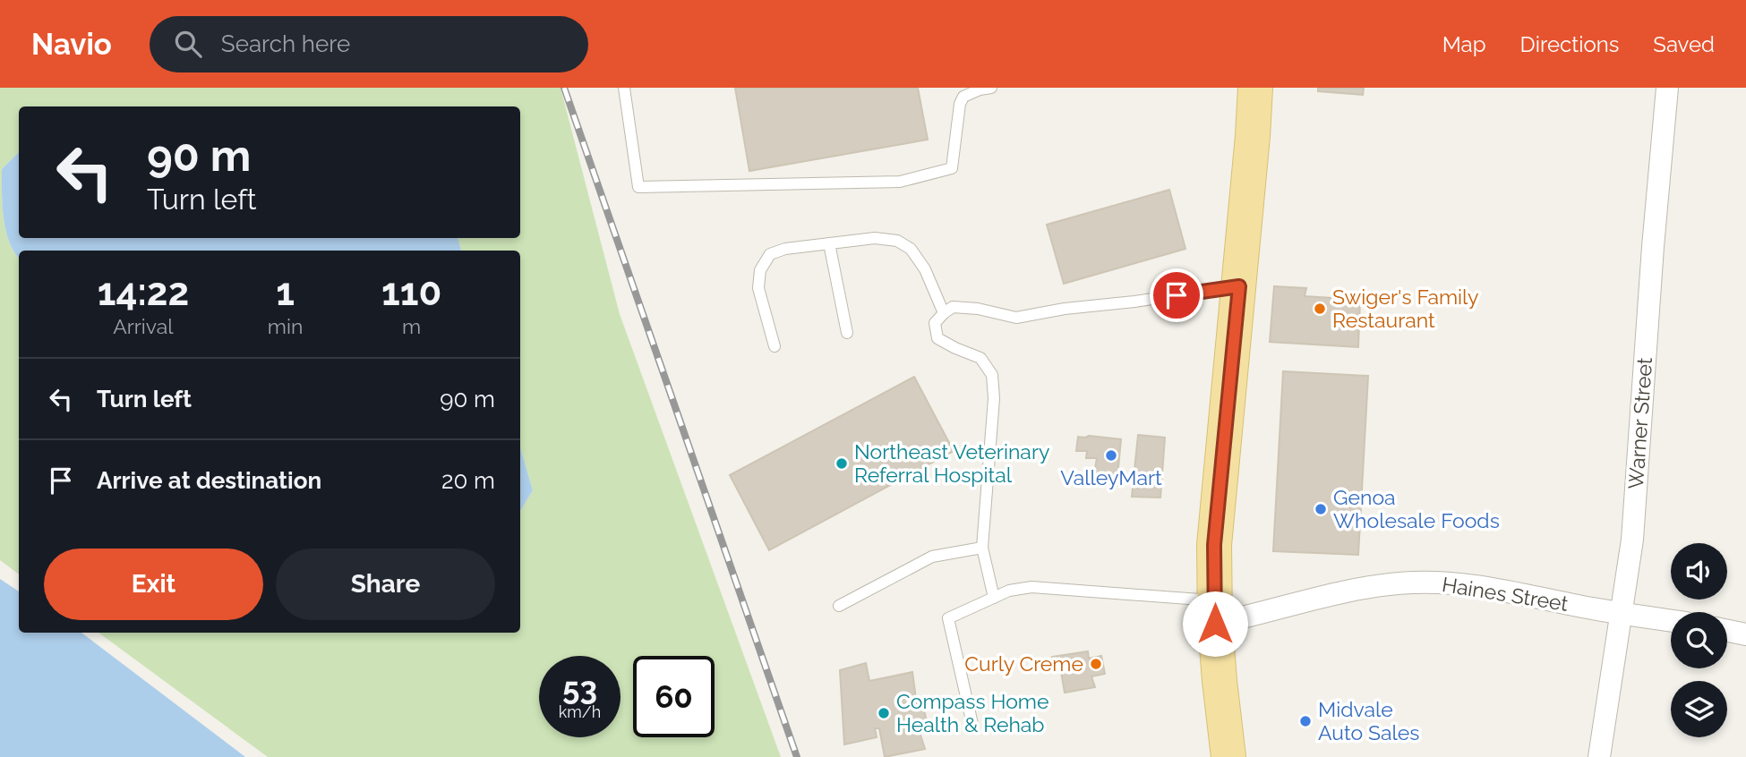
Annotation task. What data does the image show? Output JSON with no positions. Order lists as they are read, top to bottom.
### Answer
{
  "streets": {
    "street": ["Warner Street", "Haines Street"]
  },
  "crossings": [
    ["Warner Street", "Haines Street"]
  ],
  "places": [
    "Swiger's Family Restaurant",
    "ValleyMart",
    "Northeast Veterinary Referral Hospital",
    "Genoa Wholesale Foods",
    "Curly Creme",
    "Compass Home Health & Rehab",
    "Midvale Auto Sales"
  ],
  "page": {
    "header": "Navio",
    "search": "Search here",
    "nav": ["Map", "Directions", "Saved"],
    "turn": ["90 m", "Turn left"],
    "eta": [
      "14:22",
      "Arrival",
      "1",
      "min",
      "110",
      "m"
    ],
    "list": [
      {
        "name": "Turn left",
        "value": "90 m"
      },
      {
        "name": "Arrive at destination",
        "value": "20 m"
      }
    ],
    "buttons": ["Exit", "Share"],
    "speed": "53 km/h",
    "limit": "60"
  }
}
